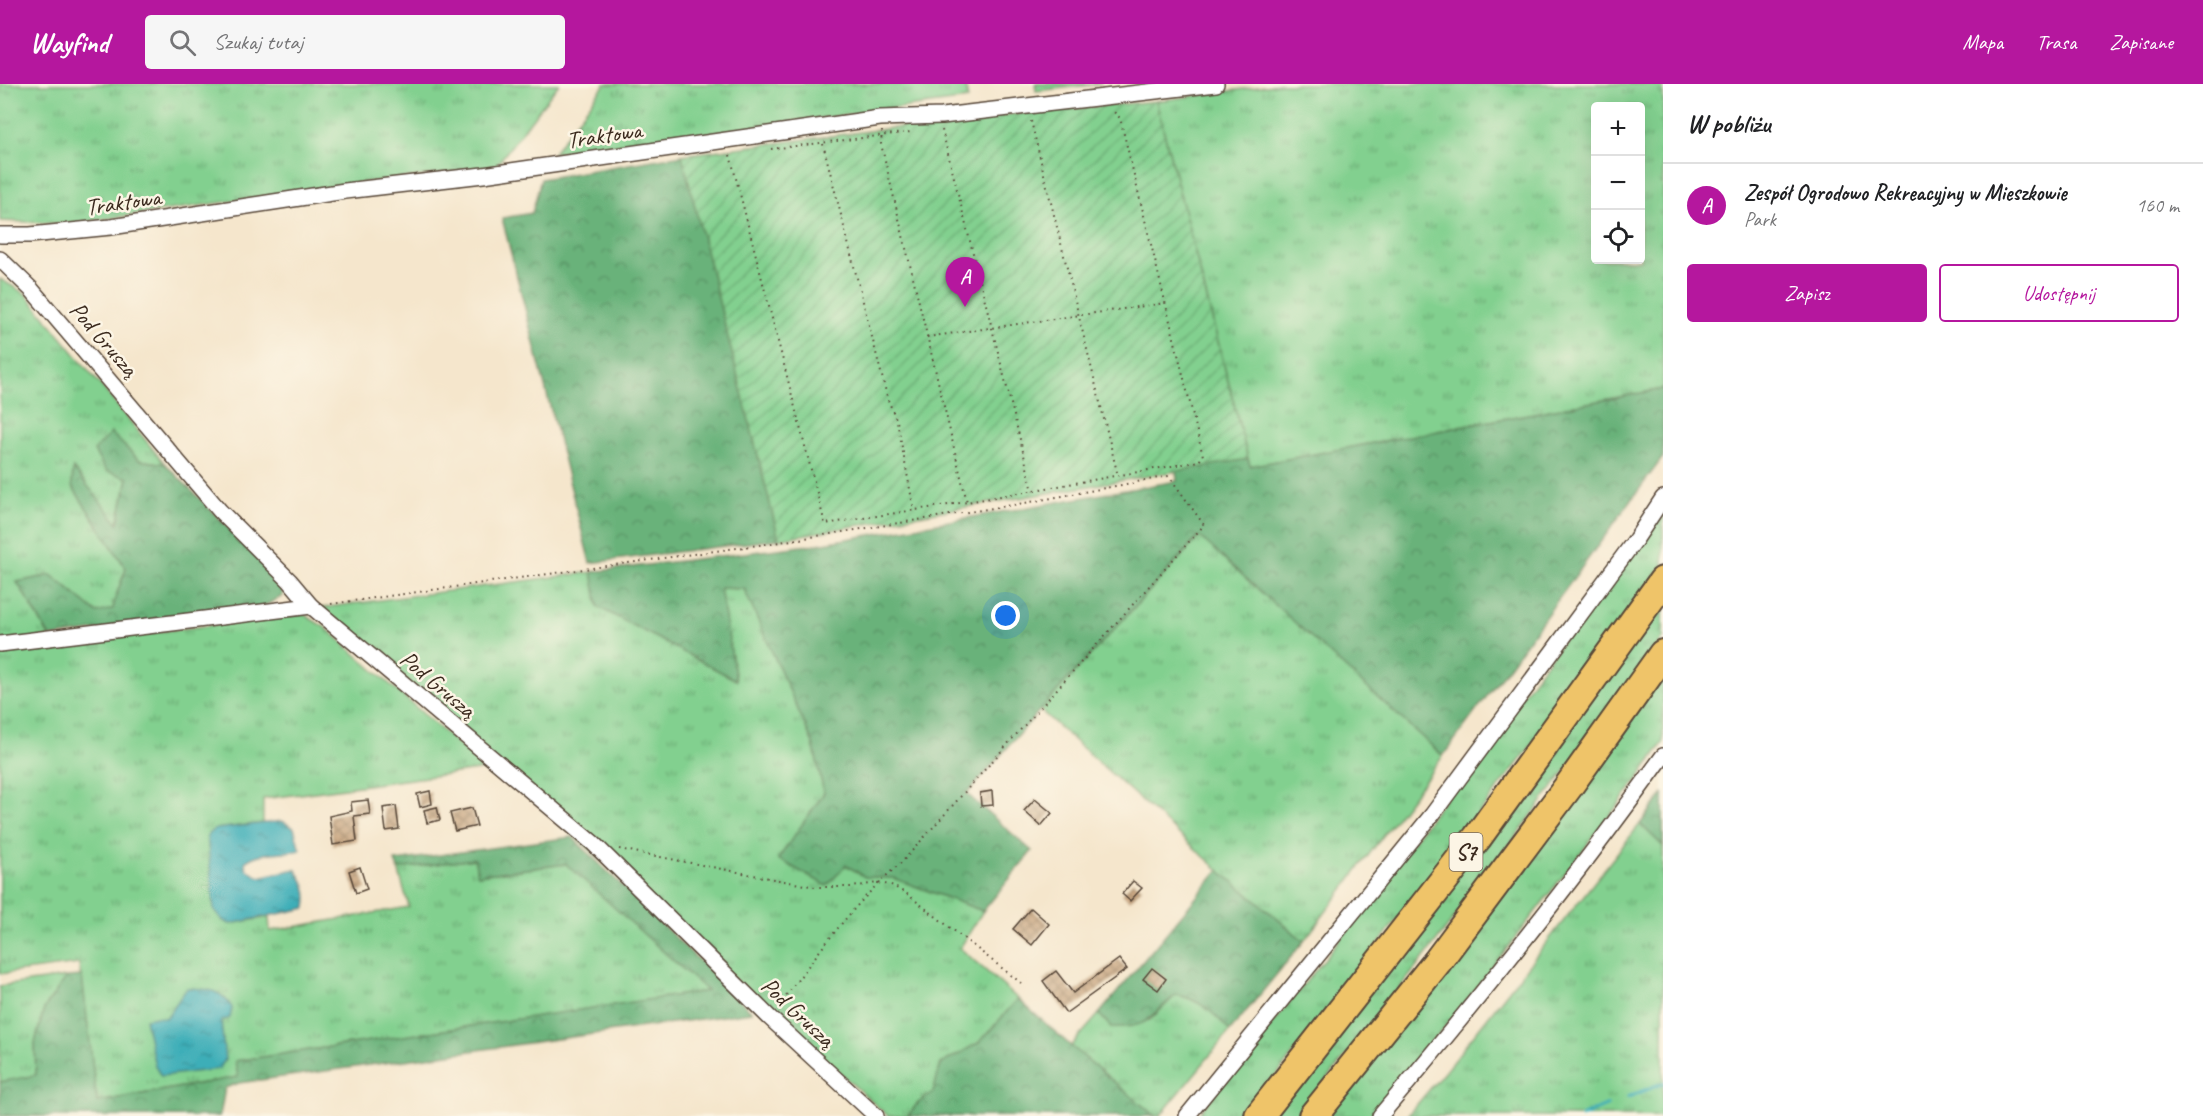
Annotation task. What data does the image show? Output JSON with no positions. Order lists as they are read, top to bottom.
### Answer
{
  "streets": {
    "highway": ["S7"],
    "street": ["Traktowa", "Pod Gruszą"]
  },
  "page": {
    "header": "Wayfind",
    "search": "Szukaj tutaj",
    "nav": ["Mapa", "Trasa", "Zapisane"],
    "heading": "W pobliżu",
    "map_buttons": ["+", "−"],
    "list": [
      {
        "mark": "A",
        "name": "Zespół Ogrodowo Rekreacyjny w Mieszkowie",
        "note": "Park",
        "value": "160 m"
      }
    ],
    "buttons": ["Zapisz", "Udostępnij"],
    "pins": "A"
  }
}
